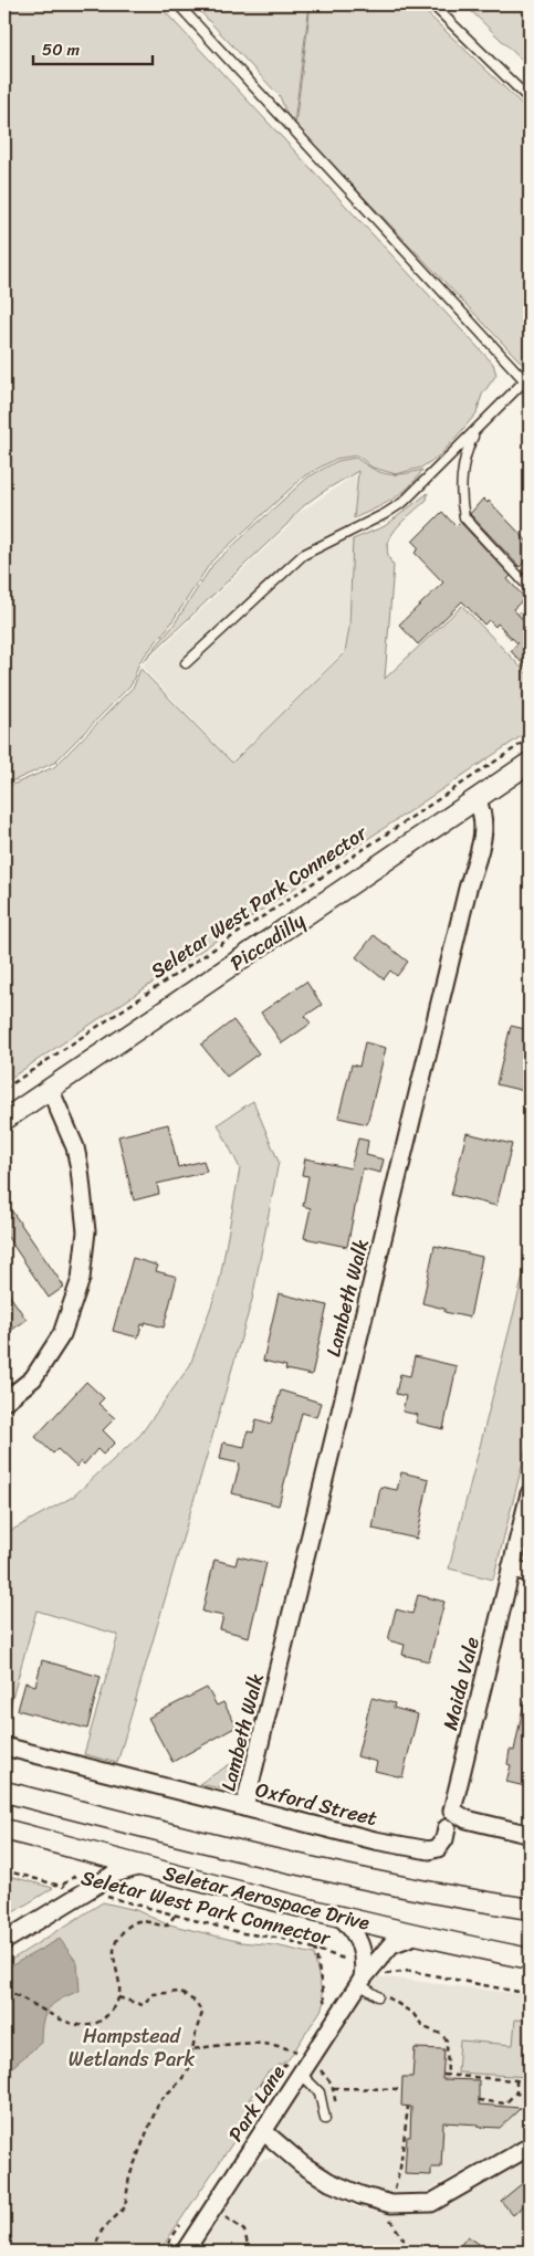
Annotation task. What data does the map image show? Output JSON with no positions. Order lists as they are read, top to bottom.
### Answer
{
  "streets": {
    "street": [
      "Piccadilly",
      "Lambeth Walk",
      "Maida Vale",
      "Oxford Street",
      "Seletar Aerospace Drive",
      "Park Lane"
    ],
    "path": ["Seletar West Park Connector"]
  },
  "crossings": [
    ["Seletar West Park Connector", "Park Lane"],
    ["Piccadilly", "Lambeth Walk"],
    ["Lambeth Walk", "Oxford Street"],
    ["Seletar Aerospace Drive", "Park Lane"]
  ],
  "parks": ["Hampstead Wetlands Park"],
  "scale_bar": "50 m"
}
